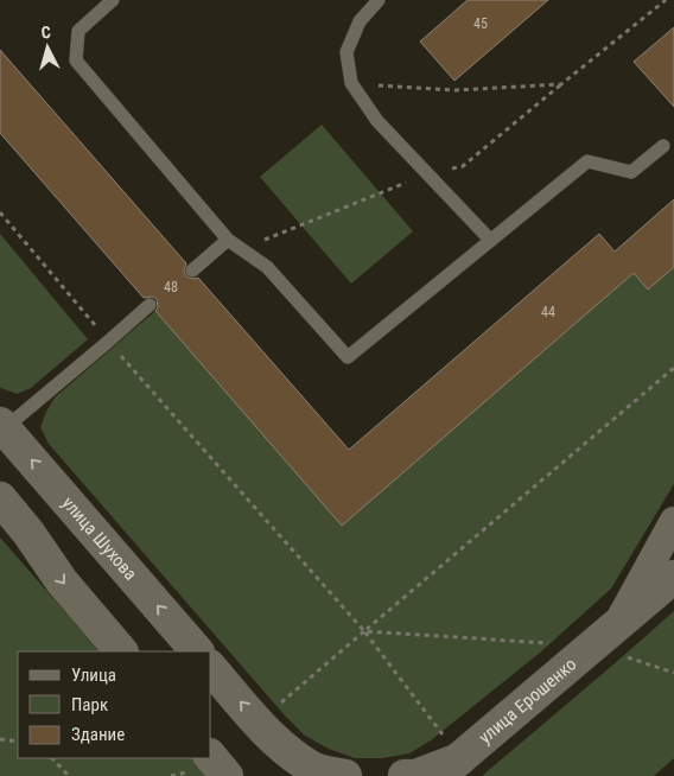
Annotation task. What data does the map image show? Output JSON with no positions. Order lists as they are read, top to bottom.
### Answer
{
  "streets": {
    "main road": ["улица Шухова", "улица Ерошенко"]
  },
  "house_numbers": ["45", "48", "44"],
  "legend": ["Улица", "Парк", "Здание"],
  "north": "top"
}
